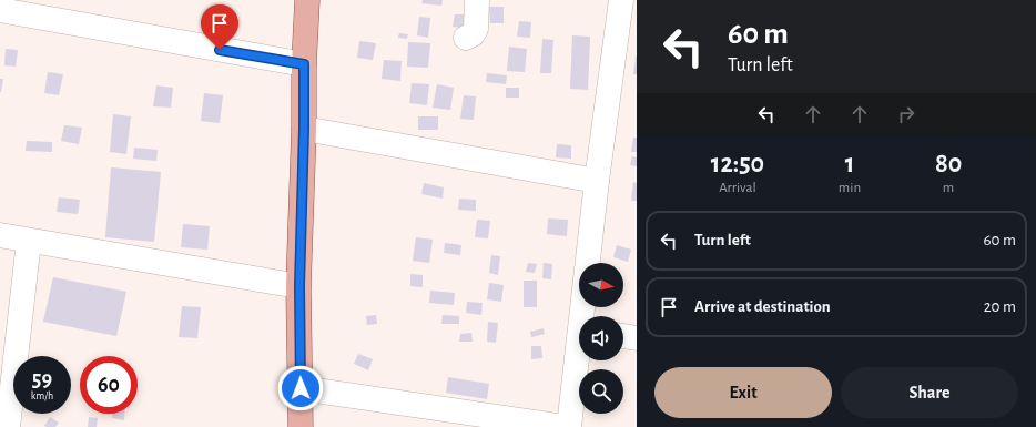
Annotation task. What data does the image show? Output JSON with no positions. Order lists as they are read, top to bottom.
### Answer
{
  "north": "right",
  "page": {
    "turn": ["60 m", "Turn left"],
    "eta": [
      "12:50",
      "Arrival",
      "1",
      "min",
      "80",
      "m"
    ],
    "list": [
      {
        "name": "Turn left",
        "value": "60 m"
      },
      {
        "name": "Arrive at destination",
        "value": "20 m"
      }
    ],
    "speed": "59 km/h",
    "limit": "60",
    "buttons": ["Exit", "Share"]
  }
}
